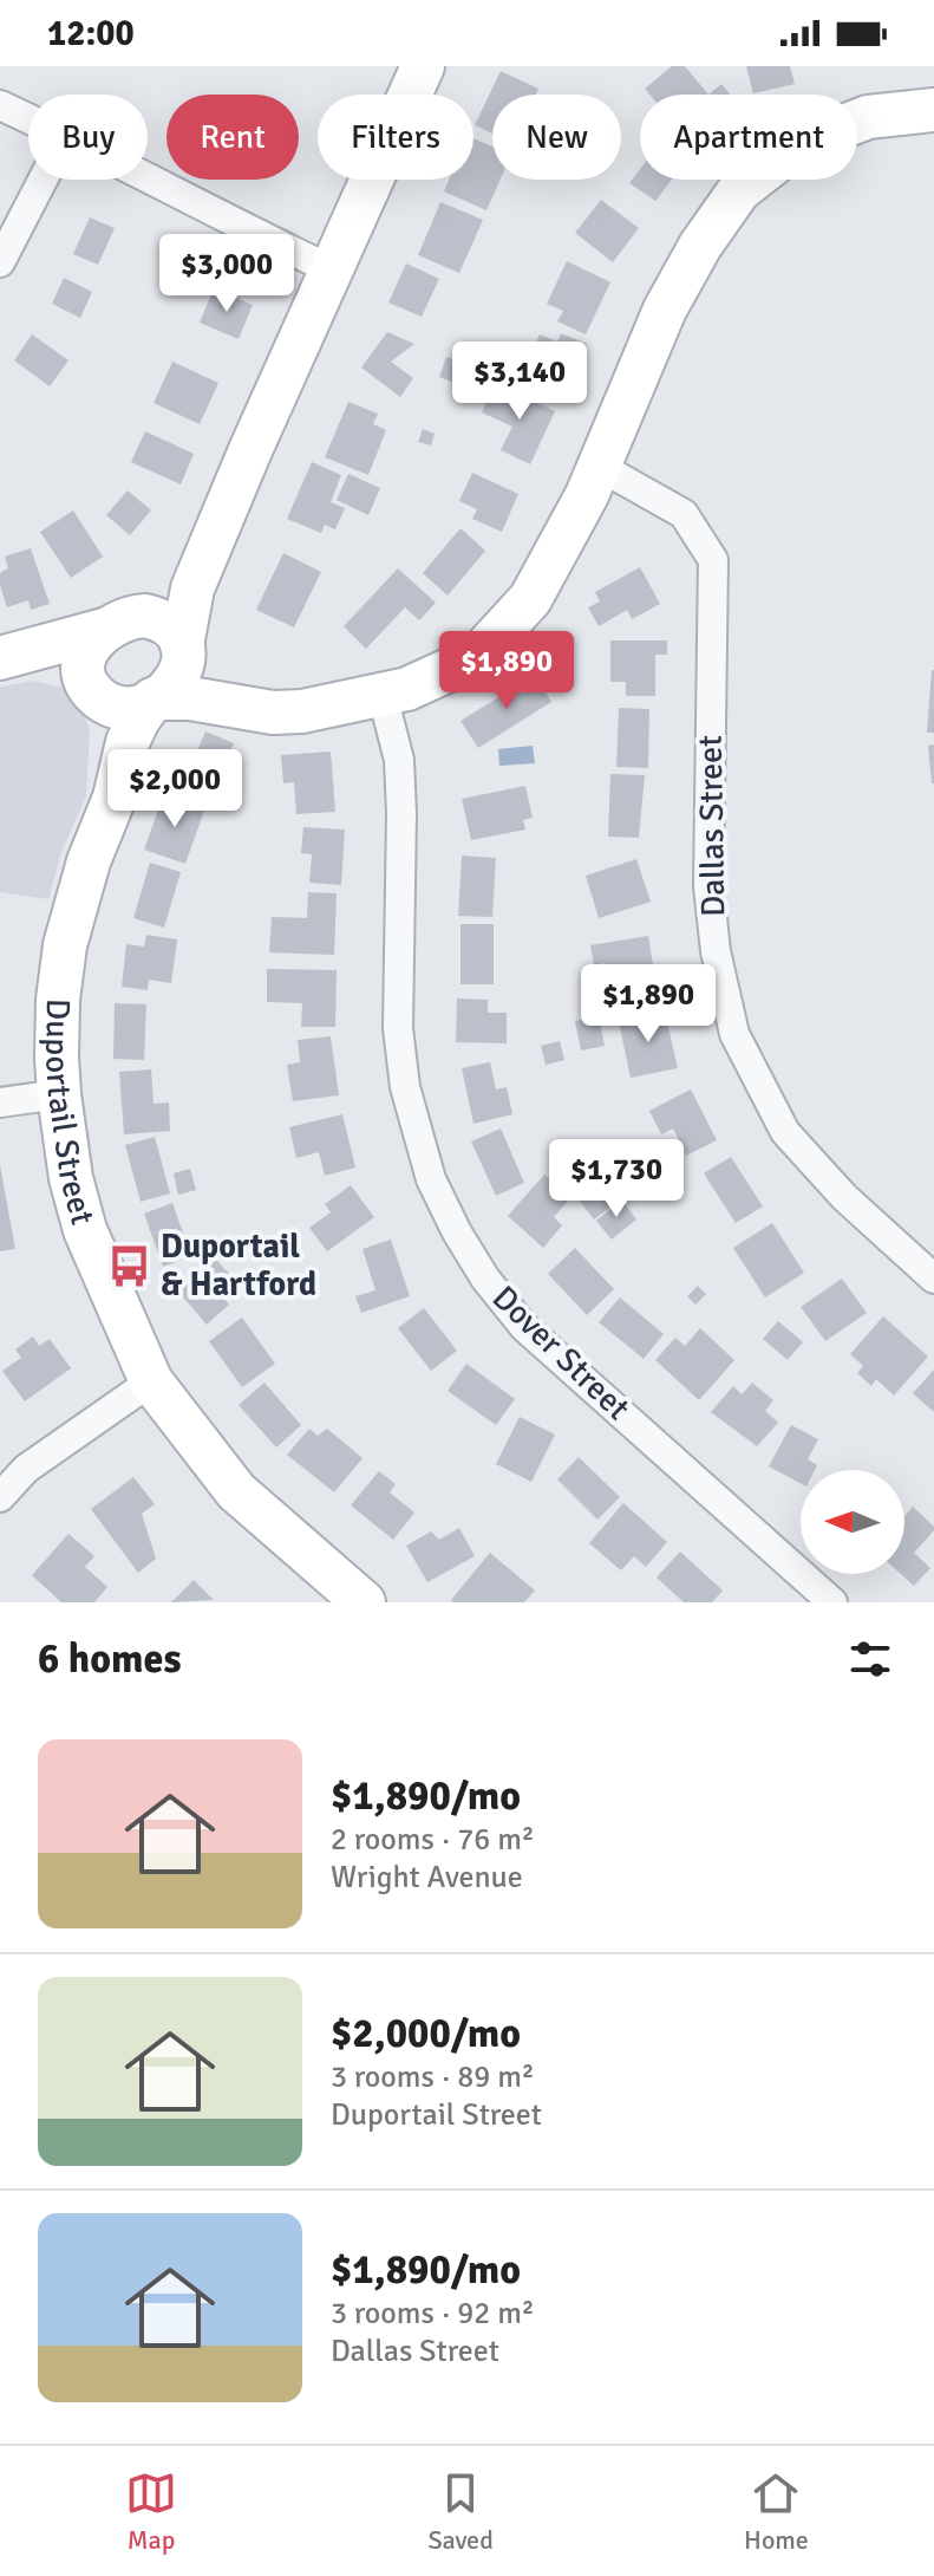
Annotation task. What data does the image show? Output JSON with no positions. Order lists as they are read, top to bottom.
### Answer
{
  "streets": {
    "main road": ["Duportail Street"],
    "street": ["Dallas Street", "Dover Street"]
  },
  "places": {
    "bus stop": ["Duportail & Hartford"]
  },
  "north": "left",
  "page": {
    "status": "12:00",
    "chip": [
      "Buy",
      "Rent",
      "Filters",
      "New",
      "Apartment"
    ],
    "price": [
      "$3,000",
      "$3,140",
      "$1,890",
      "$2,000",
      "$1,890",
      "$1,730"
    ],
    "heading": "6 homes",
    "list": [
      {
        "name": "$1,890/mo",
        "note": "2 rooms · 76 m² · Wright Avenue"
      },
      {
        "name": "$2,000/mo",
        "note": "3 rooms · 89 m² · Duportail Street"
      },
      {
        "name": "$1,890/mo",
        "note": "3 rooms · 92 m² · Dallas Street"
      }
    ],
    "tabs": ["Map", "Saved", "Home"]
  }
}
